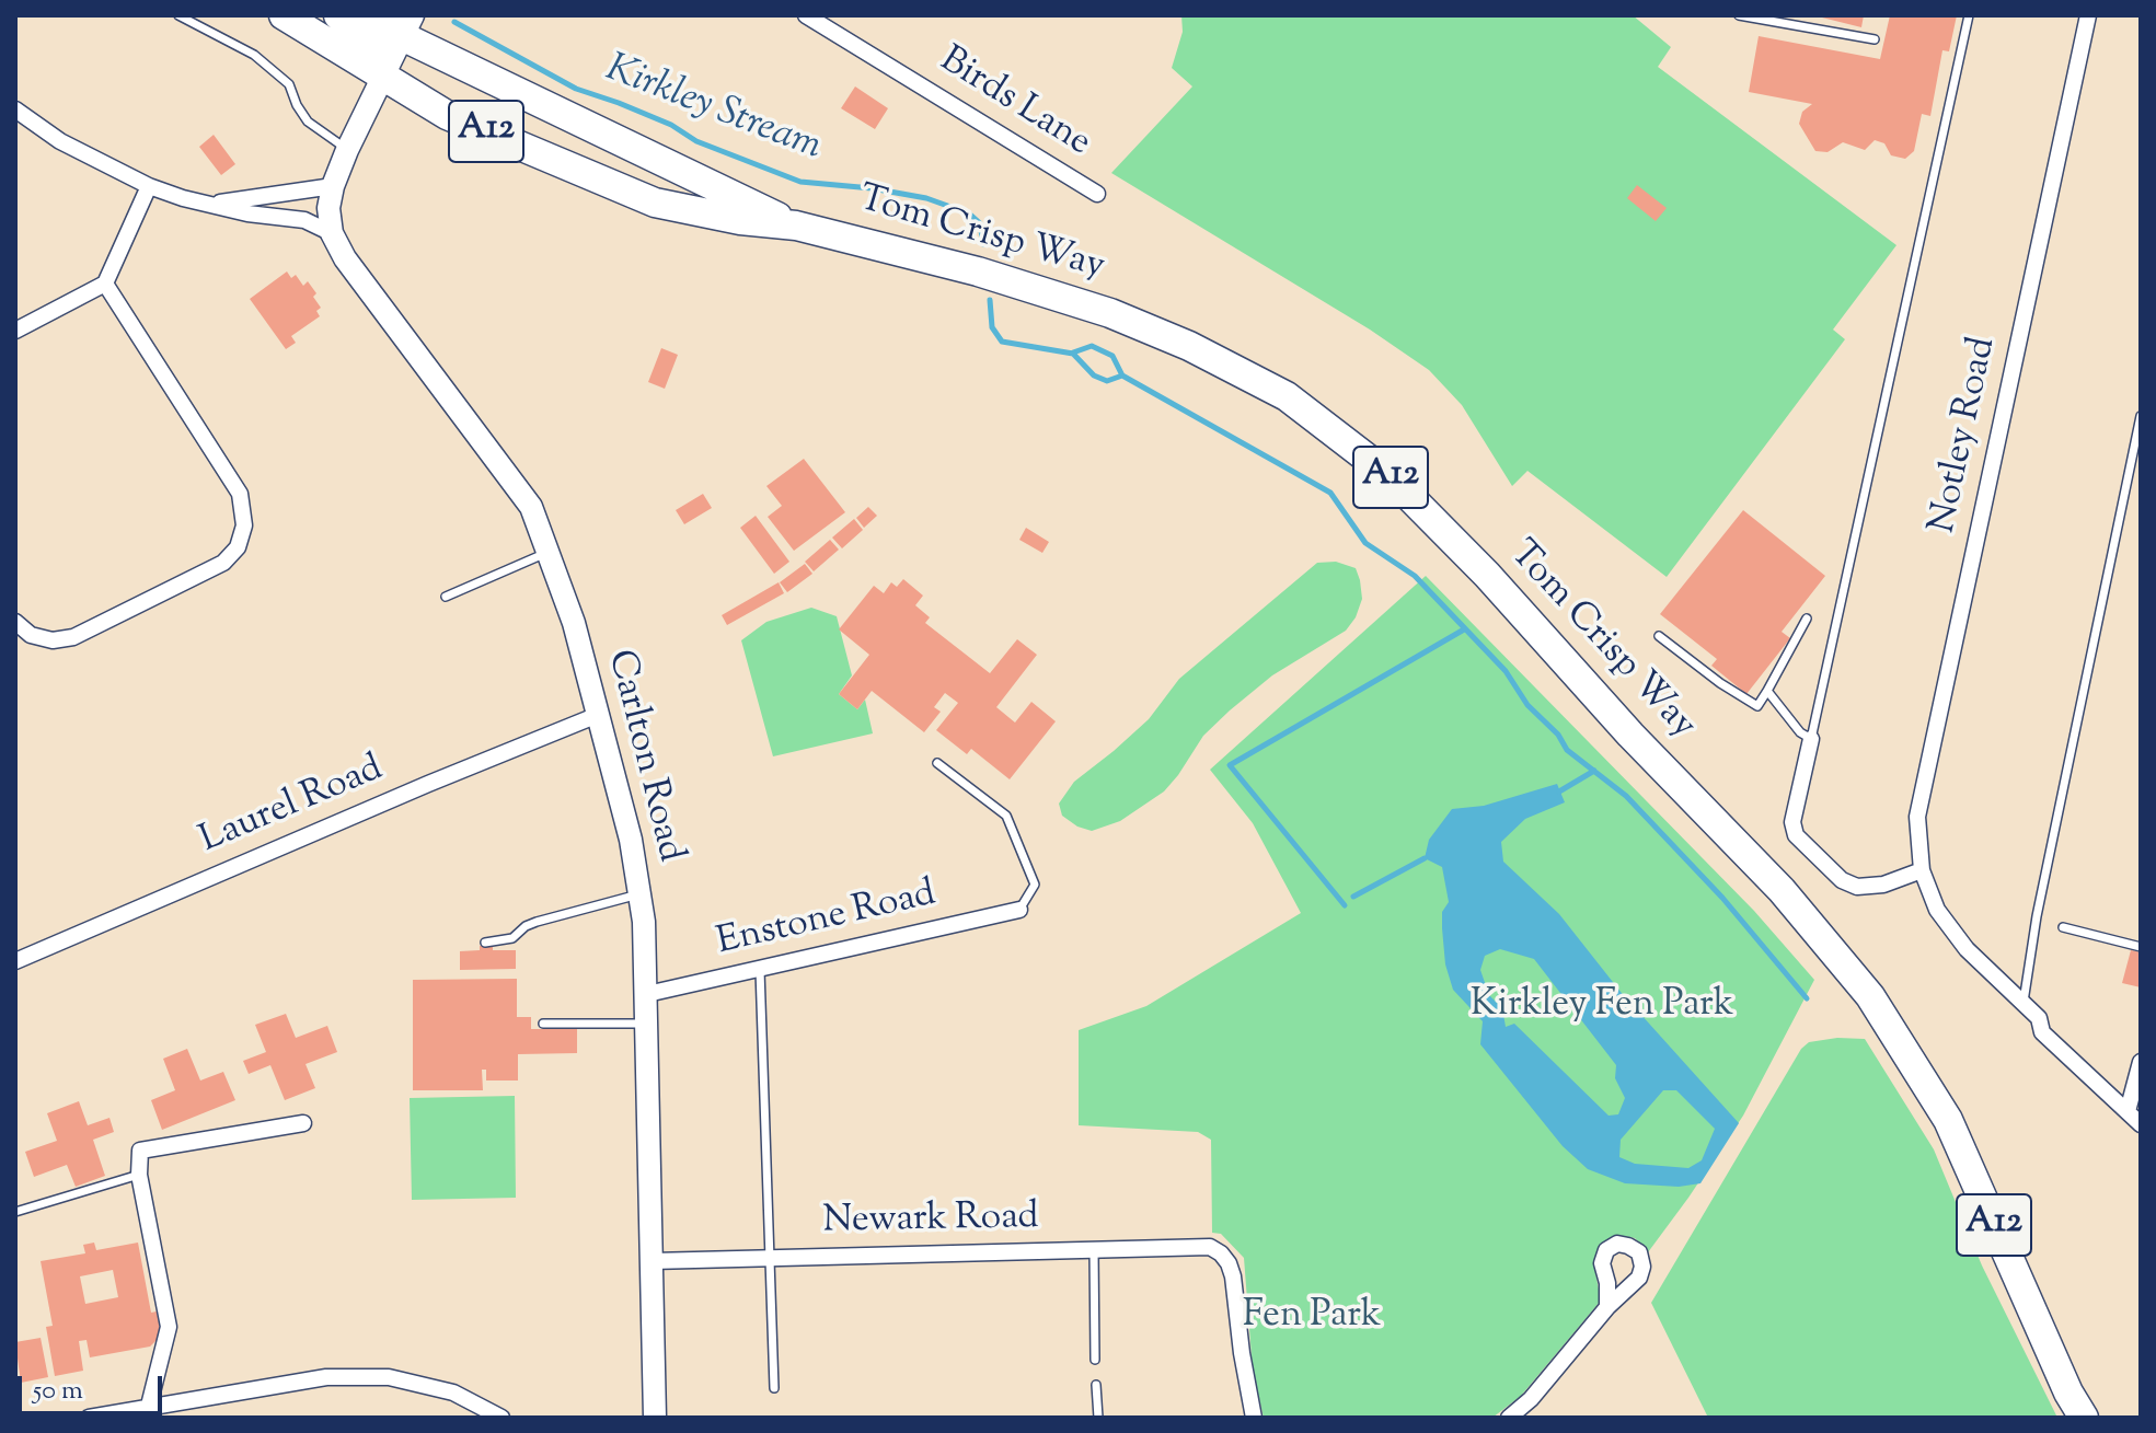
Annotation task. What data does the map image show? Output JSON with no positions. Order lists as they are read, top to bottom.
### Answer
{
  "streets": {
    "highway": ["A12", "Tom Crisp Way"],
    "street": [
      "Birds Lane",
      "Notley Road",
      "Carlton Road",
      "Laurel Road",
      "Enstone Road",
      "Newark Road"
    ]
  },
  "crossings": [
    ["Carlton Road", "Laurel Road"],
    ["Carlton Road", "Enstone Road"],
    ["Carlton Road", "Newark Road"]
  ],
  "water": ["Kirkley Stream"],
  "parks": ["Kirkley Fen Park", "Fen Park"],
  "scale_bar": "50 m"
}
